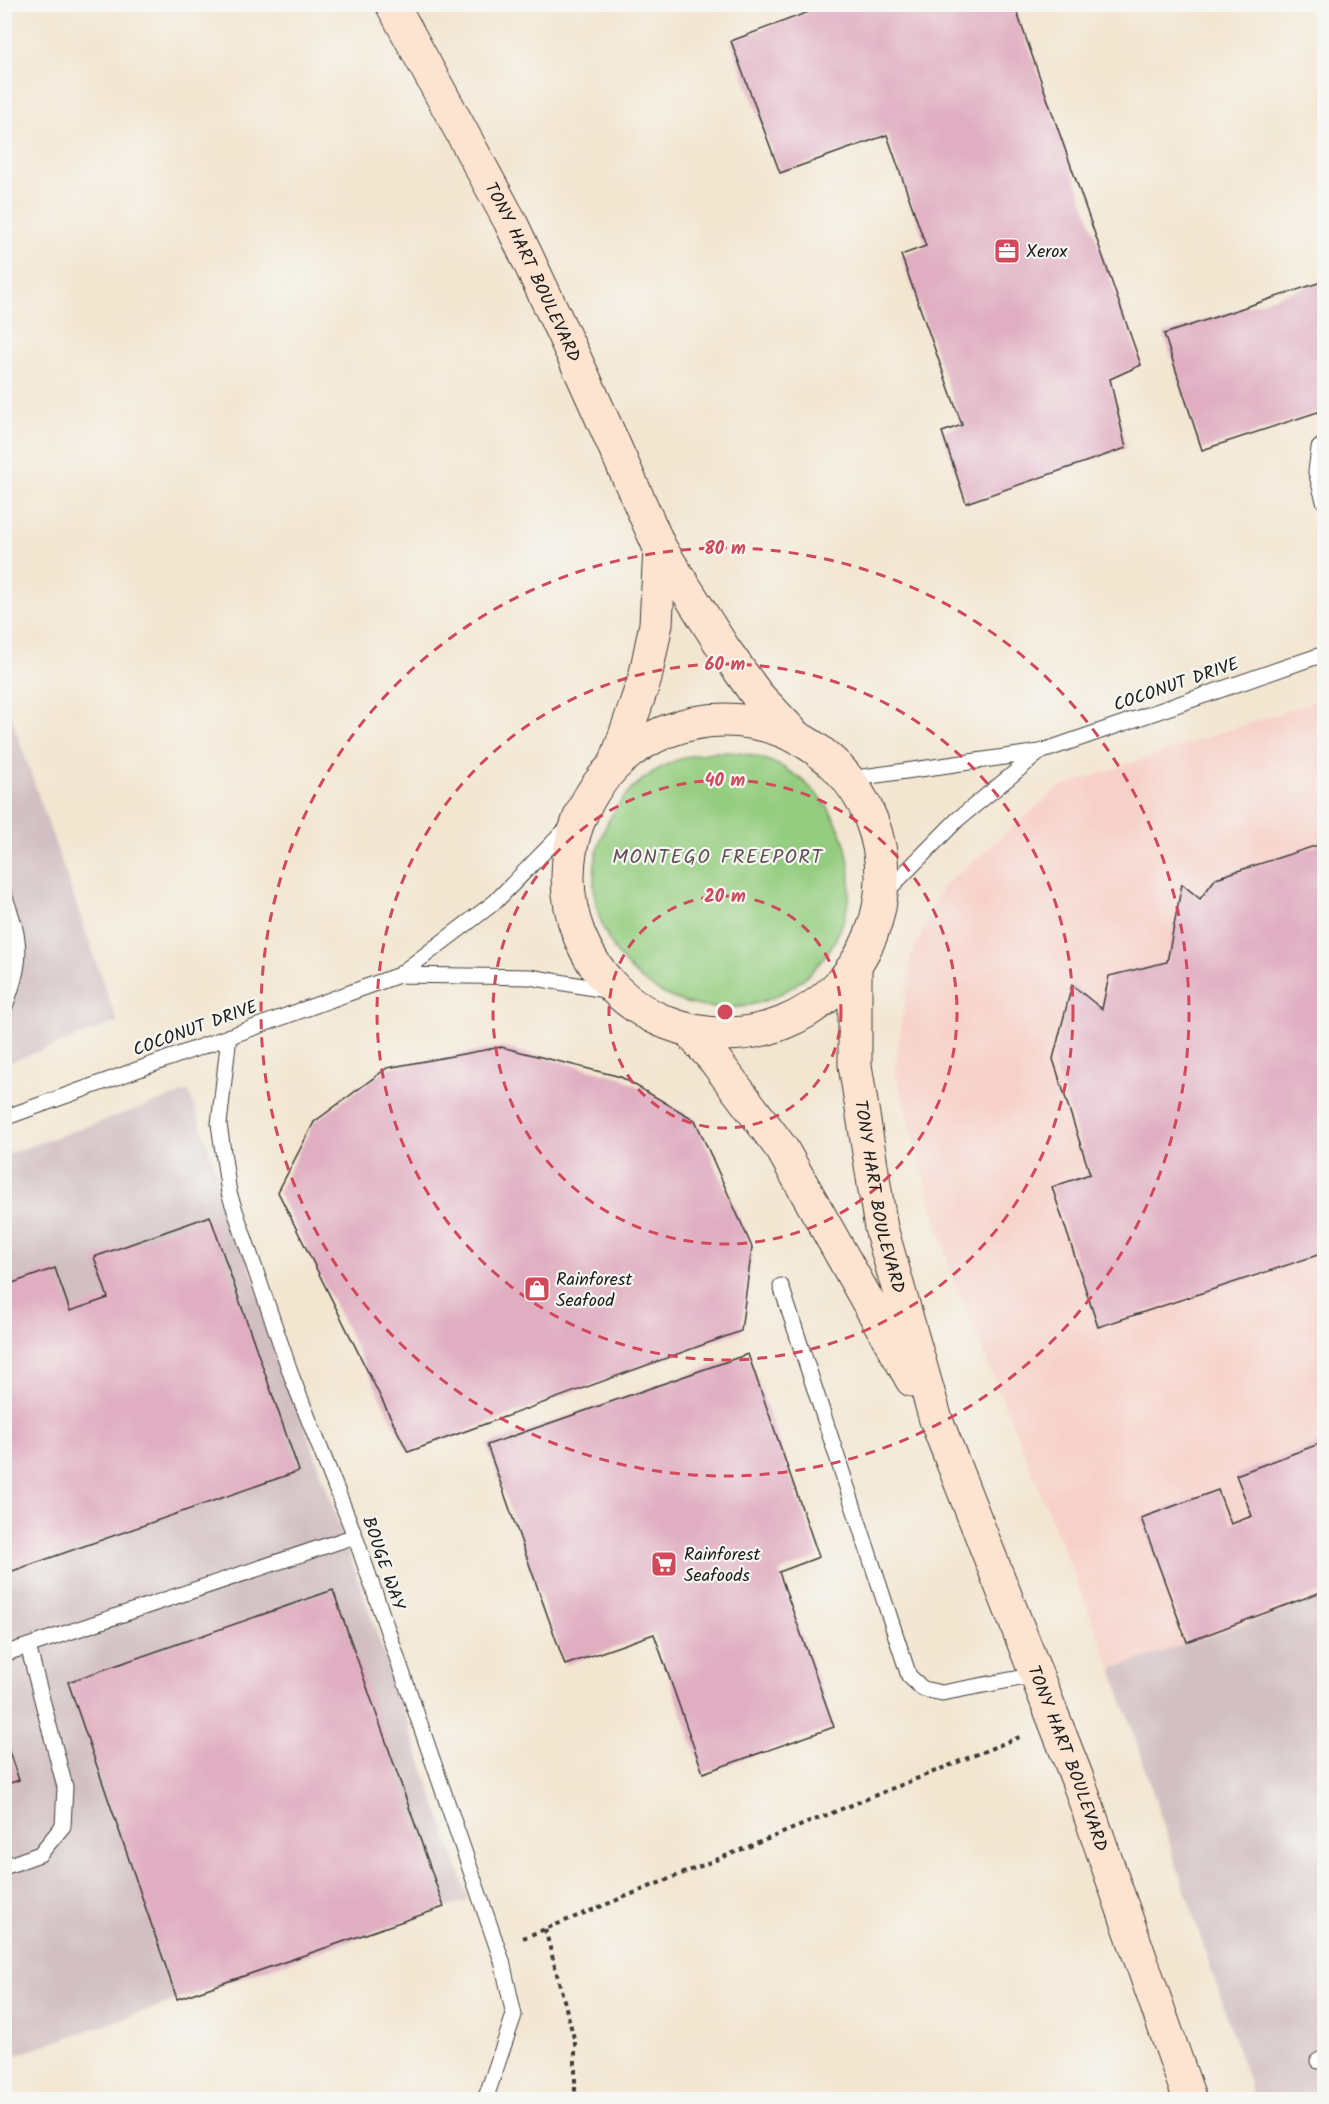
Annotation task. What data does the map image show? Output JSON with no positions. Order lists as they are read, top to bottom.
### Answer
{
  "streets": {
    "street": ["TONY HART BOULEVARD"],
    "lane": ["COCONUT DRIVE", "BOUGE WAY"]
  },
  "crossings": [
    ["COCONUT DRIVE", "BOUGE WAY"]
  ],
  "districts": ["MONTEGO FREEPORT"],
  "places": {
    "office": ["Xerox"],
    "shop": ["Rainforest Seafood"],
    "supermarket": ["Rainforest Seafoods"]
  },
  "rings": [
    "80 m",
    "60 m",
    "40 m",
    "20 m"
  ]
}
